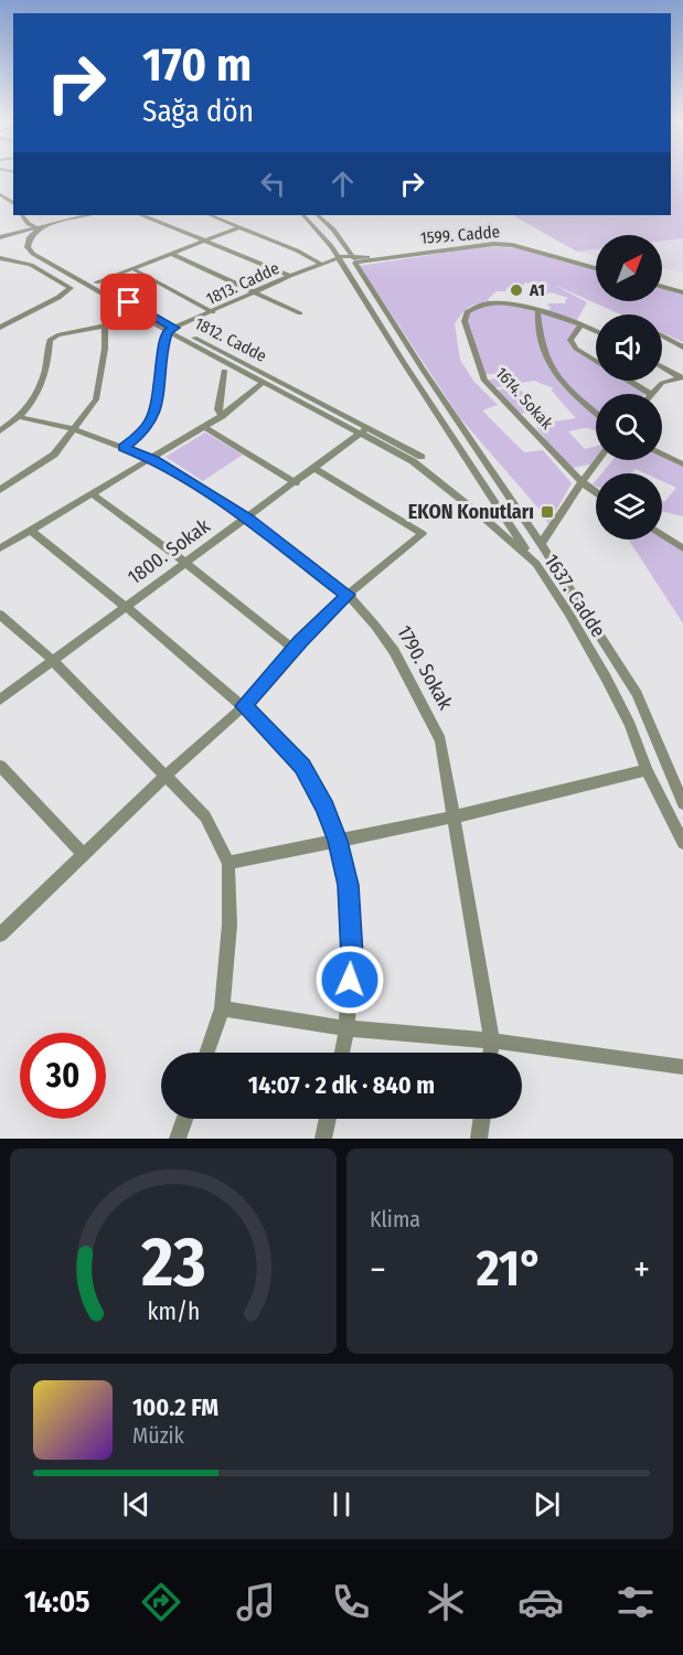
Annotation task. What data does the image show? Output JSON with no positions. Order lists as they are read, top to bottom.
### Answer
{
  "streets": {
    "street": [
      "1599. Cadde",
      "1813. Cadde",
      "1812. Cadde",
      "1614. Sokak",
      "1800. Sokak",
      "1637. Cadde",
      "1790. Sokak"
    ]
  },
  "crossings": [
    ["1599. Cadde", "1813. Cadde"],
    ["1599. Cadde", "1637. Cadde"],
    ["1813. Cadde", "1812. Cadde"],
    ["1812. Cadde", "1800. Sokak"],
    ["1812. Cadde", "1637. Cadde"],
    ["1800. Sokak", "1637. Cadde"],
    ["1800. Sokak", "1790. Sokak"]
  ],
  "places": {
    "other": ["A1"],
    "transit": ["EKON Konutları"]
  },
  "north": "top right",
  "page": {
    "turn": ["170 m", "Sağa dön"],
    "limit": "30",
    "trip": "14:07 · 2 dk · 840 m",
    "tile": "Klima",
    "heat": ["−", "21°", "+"],
    "song": ["100.2 FM", "Müzik"],
    "tabs": "14:05",
    "gauge": ["23", "km/h"]
  }
}
